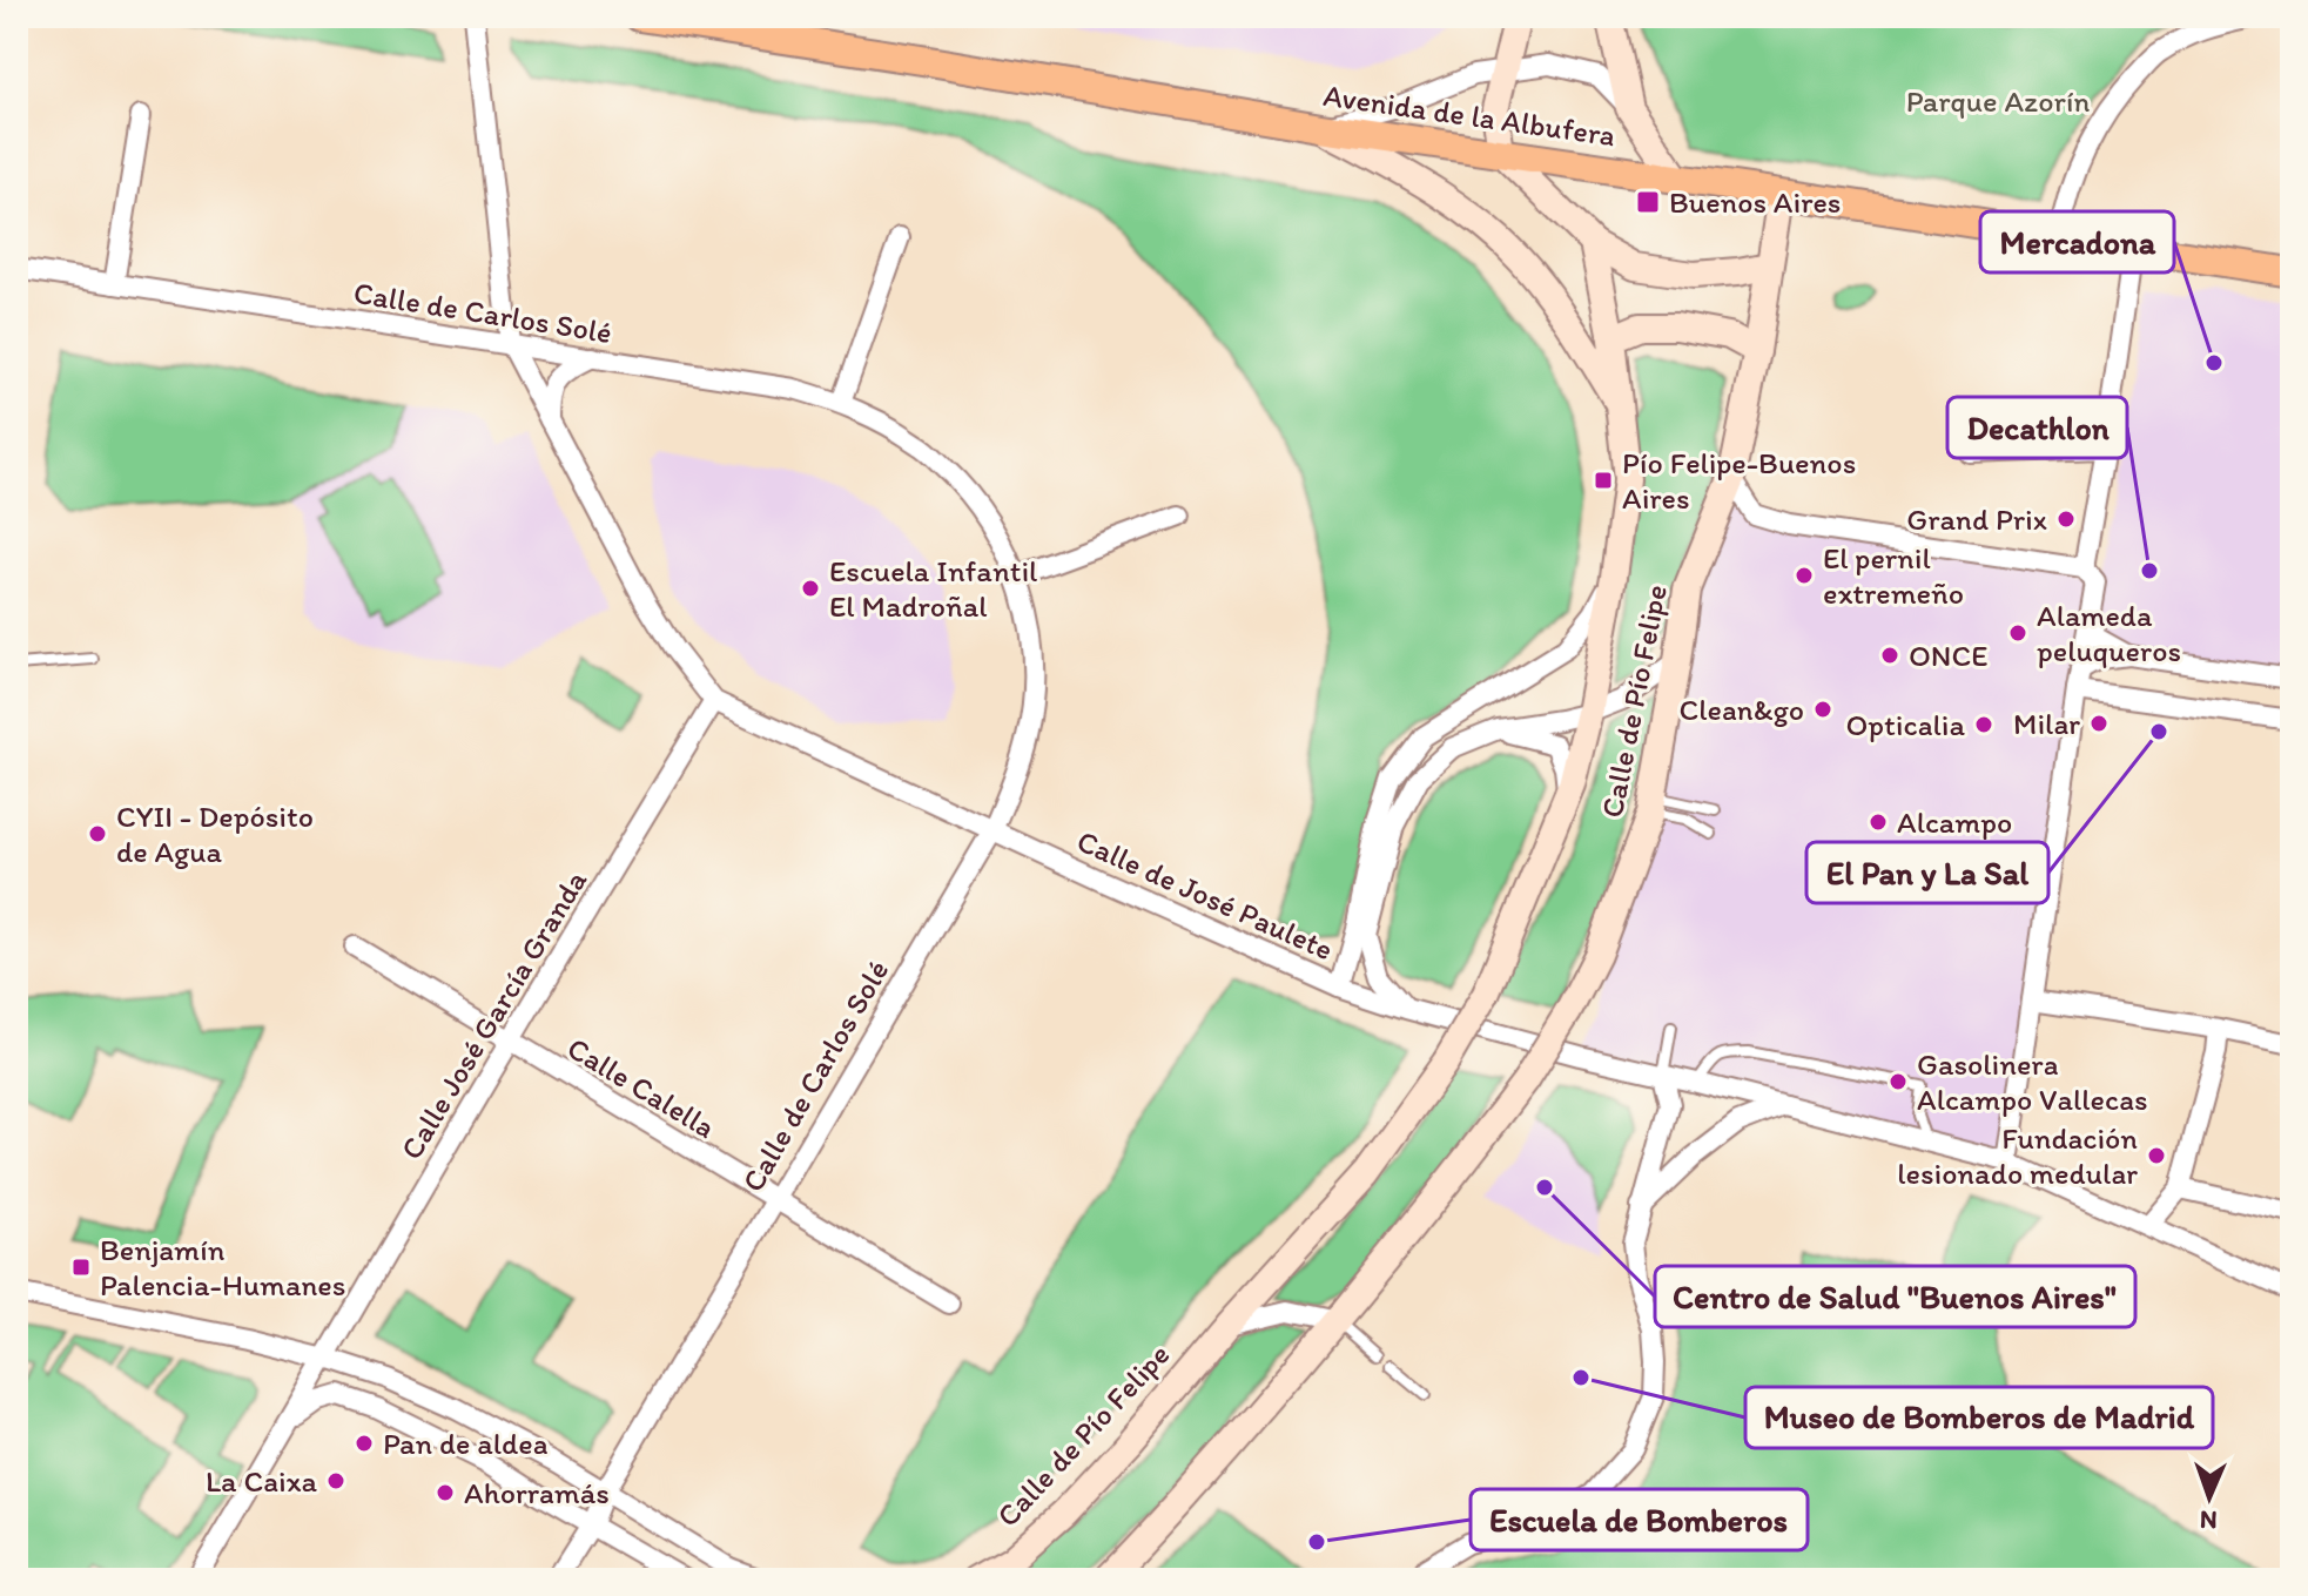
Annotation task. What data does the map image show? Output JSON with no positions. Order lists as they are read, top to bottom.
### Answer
{
  "streets": {
    "main road": ["Avenida de la Albufera"],
    "street": [
      "Calle de Carlos Solé",
      "Calle de Pío Felipe",
      "Calle de José Paulete",
      "Calle José García Granda",
      "Calle Calella"
    ]
  },
  "crossings": [
    ["Avenida de la Albufera", "Calle de Pío Felipe"],
    ["Calle de Carlos Solé", "Calle de José Paulete"],
    ["Calle de Carlos Solé", "Calle Calella"],
    ["Calle de José Paulete", "Calle José García Granda"],
    ["Calle José García Granda", "Calle Calella"]
  ],
  "parks": ["Parque Azorín"],
  "places": {
    "transit": ["Buenos Aires", "Pío Felipe-Buenos Aires", "Benjamín Palencia-Humanes"],
    "other": [
      "Mercadona",
      "Grand Prix",
      "Decathlon",
      "El pernil extremeño",
      "Escuela Infantil El Madroñal",
      "Alameda peluqueros",
      "ONCE",
      "Clean&go",
      "Milar",
      "Opticalia",
      "El Pan y La Sal",
      "Alcampo",
      "CYII - Depósito de Agua",
      "Gasolinera Alcampo Vallecas",
      "Fundación lesionado medular",
      "Centro de Salud \"Buenos Aires\"",
      "Museo de Bomberos de Madrid",
      "Pan de aldea",
      "La Caixa",
      "Ahorramás",
      "Escuela de Bomberos"
    ]
  },
  "north": "bottom"
}
